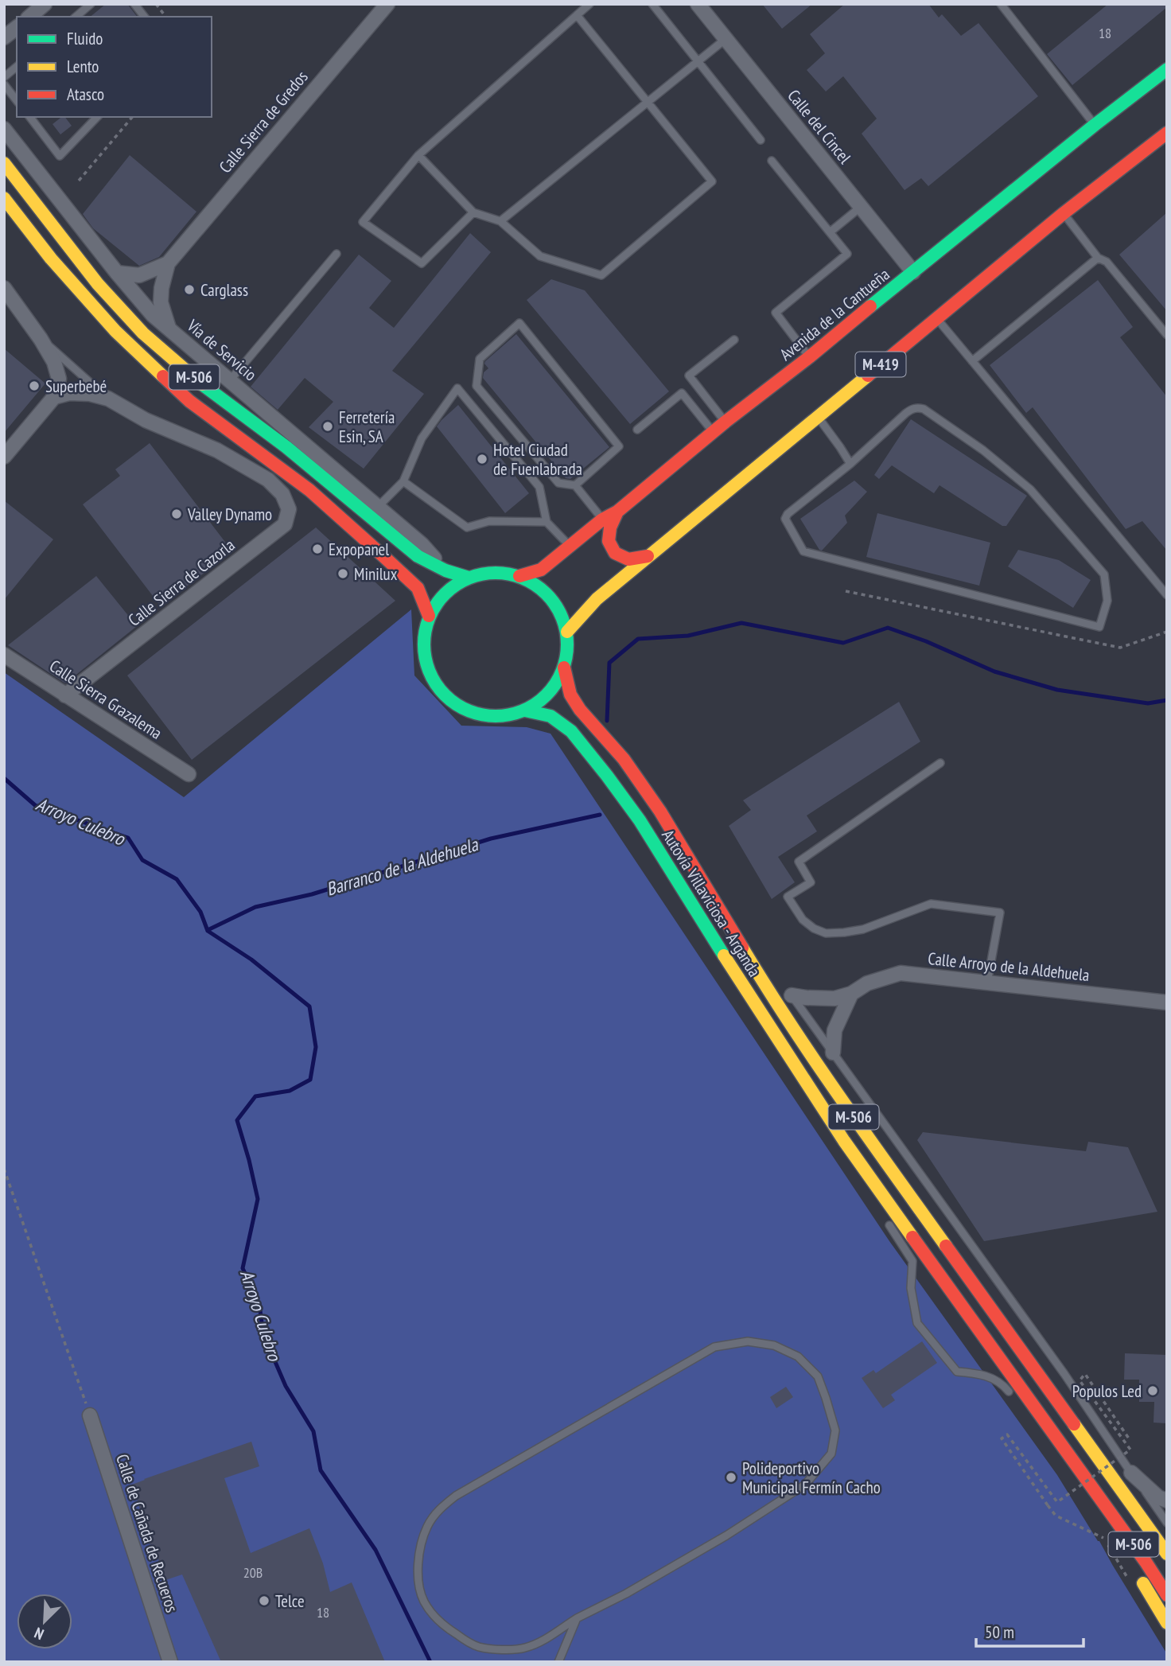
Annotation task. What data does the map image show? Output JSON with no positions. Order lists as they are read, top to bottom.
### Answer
{
  "streets": {
    "main road": [
      "Avenida de la Cantueña",
      "M-419",
      "M-506",
      "Autovía Villaviciosa - Arganda"
    ],
    "street": [
      "Calle Sierra de Gredos",
      "Calle del Cincel",
      "Vía de Servicio",
      "Calle Sierra de Cazorla",
      "Calle Sierra Grazalema",
      "Calle Arroyo de la Aldehuela",
      "Calle de Cañada de Recueros"
    ]
  },
  "crossings": [
    ["Calle Sierra de Gredos", "Vía de Servicio"],
    ["Calle del Cincel", "Avenida de la Cantueña"],
    ["Avenida de la Cantueña", "M-419"],
    ["Avenida de la Cantueña", "M-506"],
    ["Avenida de la Cantueña", "Autovía Villaviciosa - Arganda"],
    ["Vía de Servicio", "M-506"],
    ["M-419", "M-506"],
    ["M-419", "Autovía Villaviciosa - Arganda"],
    ["M-506", "Autovía Villaviciosa - Arganda"],
    ["Calle Sierra de Cazorla", "Calle Sierra Grazalema"]
  ],
  "water": ["Arroyo Culebro", "Barranco de la Aldehuela"],
  "places": [
    "Carglass",
    "Superbebé",
    "Ferretería Esin, SA",
    "Hotel Ciudad de Fuenlabrada",
    "Valley Dynamo",
    "Expopanel",
    "Minilux",
    "Populos Led",
    "Polideportivo Municipal Fermín Cacho",
    "Telce"
  ],
  "house_numbers": ["18", "20B", "18"],
  "legend": ["Fluido", "Lento", "Atasco"],
  "scale_bar": "50 m",
  "north": "bottom left"
}
